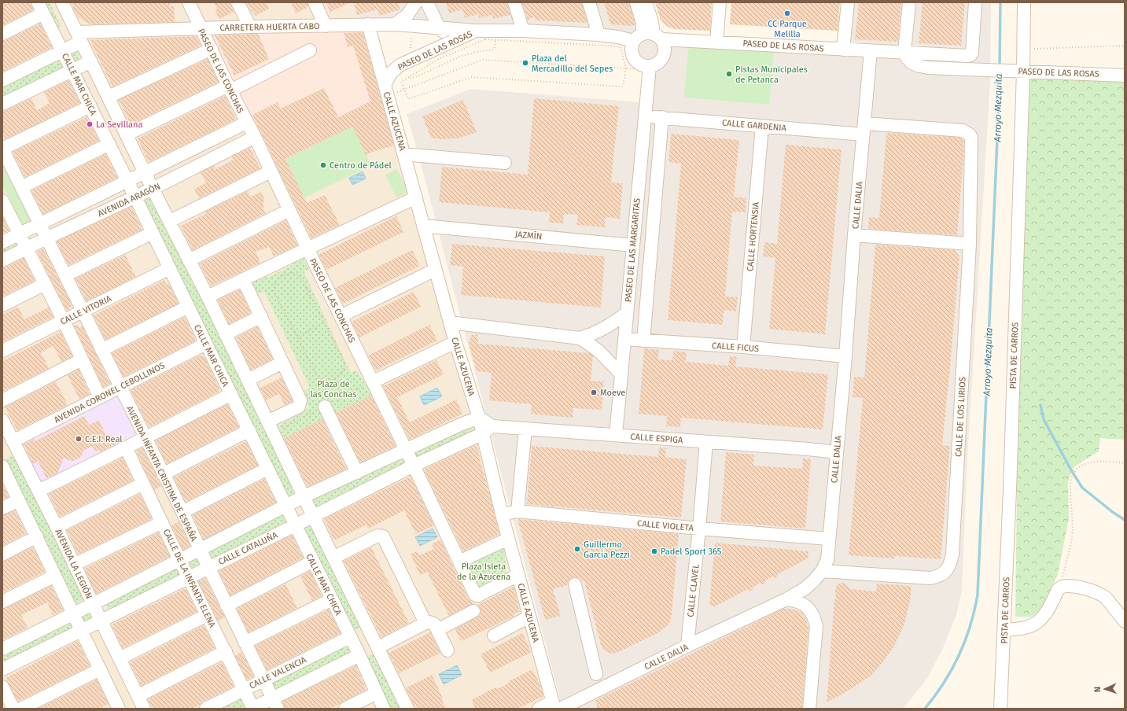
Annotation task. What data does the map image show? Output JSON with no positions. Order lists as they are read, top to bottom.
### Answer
{
  "streets": {
    "street": [
      "CARRETERA HUERTA CABO",
      "PASEO DE LAS ROSAS",
      "PASEO DE LAS CONCHAS",
      "CALLE MAR CHICA",
      "CALLE AZUCENA",
      "CALLE GARDENIA",
      "AVENIDA ARAGÓN",
      "CALLE DALIA",
      "JAZMÍN",
      "CALLE HORTENSIA",
      "PASEO DE LAS MARGARITAS",
      "CALLE VITORIA",
      "CALLE FICUS",
      "PISTA DE CARROS",
      "AVENIDA CORONEL CEBOLLINOS",
      "CALLE DE LOS LIRIOS",
      "CALLE ESPIGA",
      "AVENIDA INFANTA CRISTINA DE ESPAÑA",
      "CALLE VIOLETA",
      "CALLE CATALUÑA",
      "AVENIDA LA LEGIÓN",
      "CALLE DE LA INFANTA ELENA",
      "CALLE CLAVEL",
      "CALLE VALENCIA"
    ]
  },
  "crossings": [
    ["CARRETERA HUERTA CABO", "PASEO DE LAS ROSAS"],
    ["CARRETERA HUERTA CABO", "PASEO DE LAS CONCHAS"],
    ["CARRETERA HUERTA CABO", "CALLE AZUCENA"],
    ["PASEO DE LAS ROSAS", "CALLE AZUCENA"],
    ["PASEO DE LAS ROSAS", "CALLE DALIA"],
    ["PASEO DE LAS ROSAS", "PASEO DE LAS MARGARITAS"],
    ["PASEO DE LAS ROSAS", "PISTA DE CARROS"],
    ["PASEO DE LAS CONCHAS", "CALLE AZUCENA"],
    ["PASEO DE LAS CONCHAS", "AVENIDA ARAGÓN"],
    ["PASEO DE LAS CONCHAS", "CALLE CATALUÑA"],
    ["CALLE MAR CHICA", "AVENIDA ARAGÓN"],
    ["CALLE MAR CHICA", "CALLE VITORIA"],
    ["CALLE MAR CHICA", "AVENIDA CORONEL CEBOLLINOS"],
    ["CALLE MAR CHICA", "CALLE CATALUÑA"],
    ["CALLE MAR CHICA", "CALLE VALENCIA"],
    ["CALLE AZUCENA", "CALLE DALIA"],
    ["CALLE AZUCENA", "JAZMÍN"],
    ["CALLE AZUCENA", "CALLE ESPIGA"],
    ["CALLE AZUCENA", "CALLE VIOLETA"],
    ["CALLE AZUCENA", "CALLE CATALUÑA"],
    ["CALLE GARDENIA", "CALLE DALIA"],
    ["CALLE GARDENIA", "CALLE HORTENSIA"],
    ["CALLE GARDENIA", "PASEO DE LAS MARGARITAS"],
    ["CALLE GARDENIA", "CALLE DE LOS LIRIOS"],
    ["AVENIDA ARAGÓN", "AVENIDA INFANTA CRISTINA DE ESPAÑA"],
    ["CALLE DALIA", "CALLE FICUS"],
    ["CALLE DALIA", "CALLE DE LOS LIRIOS"],
    ["CALLE DALIA", "CALLE ESPIGA"],
    ["CALLE DALIA", "CALLE VIOLETA"],
    ["CALLE DALIA", "CALLE CLAVEL"],
    ["JAZMÍN", "PASEO DE LAS MARGARITAS"],
    ["CALLE HORTENSIA", "CALLE FICUS"],
    ["PASEO DE LAS MARGARITAS", "CALLE FICUS"],
    ["PASEO DE LAS MARGARITAS", "CALLE ESPIGA"],
    ["CALLE VITORIA", "AVENIDA INFANTA CRISTINA DE ESPAÑA"],
    ["AVENIDA CORONEL CEBOLLINOS", "AVENIDA INFANTA CRISTINA DE ESPAÑA"],
    ["AVENIDA CORONEL CEBOLLINOS", "AVENIDA LA LEGIÓN"],
    ["CALLE ESPIGA", "CALLE CATALUÑA"],
    ["CALLE ESPIGA", "CALLE CLAVEL"],
    ["AVENIDA INFANTA CRISTINA DE ESPAÑA", "CALLE CATALUÑA"],
    ["AVENIDA INFANTA CRISTINA DE ESPAÑA", "CALLE VALENCIA"],
    ["CALLE VIOLETA", "CALLE CLAVEL"],
    ["CALLE CATALUÑA", "AVENIDA LA LEGIÓN"],
    ["CALLE CATALUÑA", "CALLE DE LA INFANTA ELENA"],
    ["CALLE DE LA INFANTA ELENA", "CALLE VALENCIA"]
  ],
  "water": ["Arroyo Mezquita"],
  "parks": ["Plaza de las Conchas", "Plaza Isleta de la Azucena"],
  "places": [
    "CC Parque Melilla",
    "Plaza del Mercadillo del Sepes",
    "Pistas Municipales de Petanca",
    "La Sevillana",
    "Centro de Pádel",
    "Moeve",
    "C.E.I. Real",
    "Guillermo García Pezzi",
    "Padel Sport 365"
  ],
  "north": "left"
}
